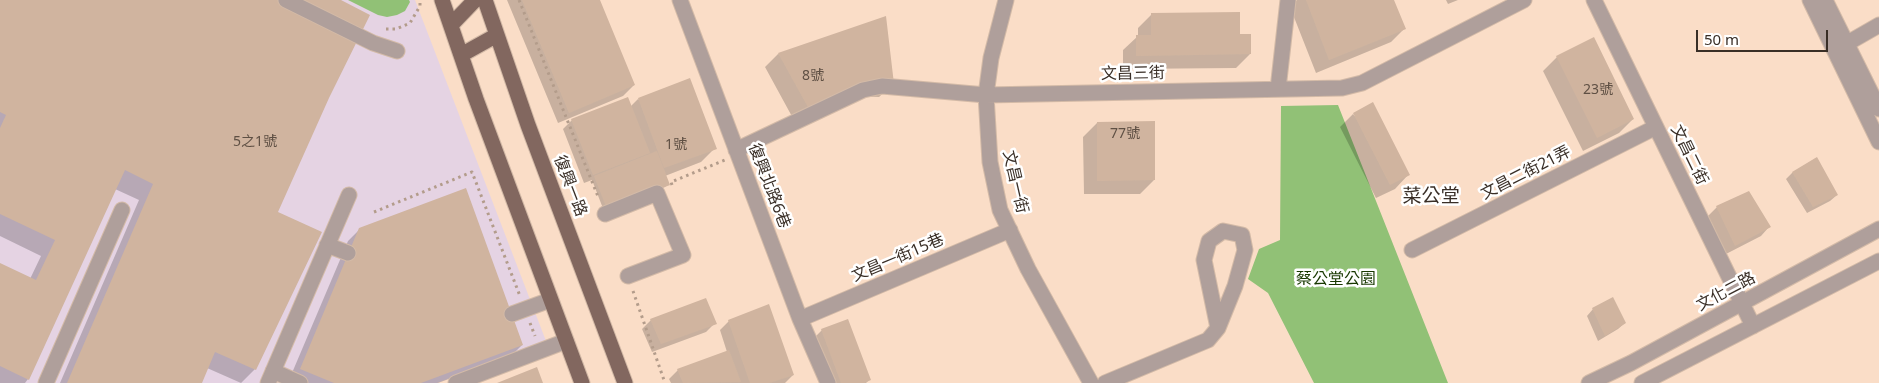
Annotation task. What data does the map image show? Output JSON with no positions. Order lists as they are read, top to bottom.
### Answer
{
  "streets": {
    "main road": ["復興一路"],
    "street": [
      "文昌三街",
      "文昌二街",
      "文昌二街21弄",
      "文昌一街",
      "復興北路6巷",
      "文昌一街15巷",
      "文化二路"
    ]
  },
  "crossings": [
    ["文昌三街", "文昌一街"],
    ["文昌三街", "復興北路6巷"],
    ["文昌二街", "文昌二街21弄"],
    ["文昌二街", "文化二路"],
    ["文昌一街", "文昌一街15巷"],
    ["復興北路6巷", "文昌一街15巷"]
  ],
  "districts": ["菜公堂"],
  "parks": ["蔡公堂公園"],
  "house_numbers": [
    "8號",
    "23號",
    "77號",
    "5之1號",
    "1號"
  ],
  "scale_bar": "50 m"
}
